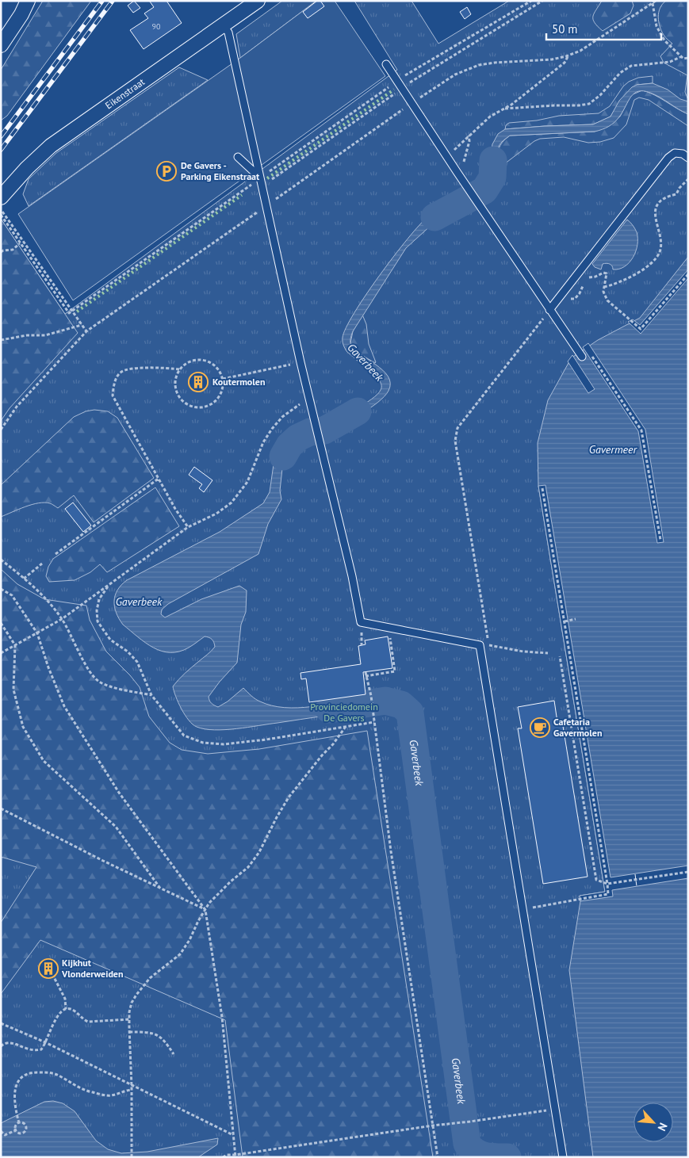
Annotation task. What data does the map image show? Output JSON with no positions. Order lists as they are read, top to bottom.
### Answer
{
  "streets": {
    "street": ["Eikenstraat"]
  },
  "water": ["Gaverbeek", "Gavermeer"],
  "parks": ["Provinciedomein De Gavers"],
  "places": {
    "parking": ["De Gavers - Parking Eikenstraat"],
    "building": ["Koutermolen", "Kijkhut Vlonderweiden"],
    "cafe": ["Cafetaria Gavermolen"]
  },
  "house_numbers": ["90"],
  "scale_bar": "50 m",
  "north": "bottom right"
}
